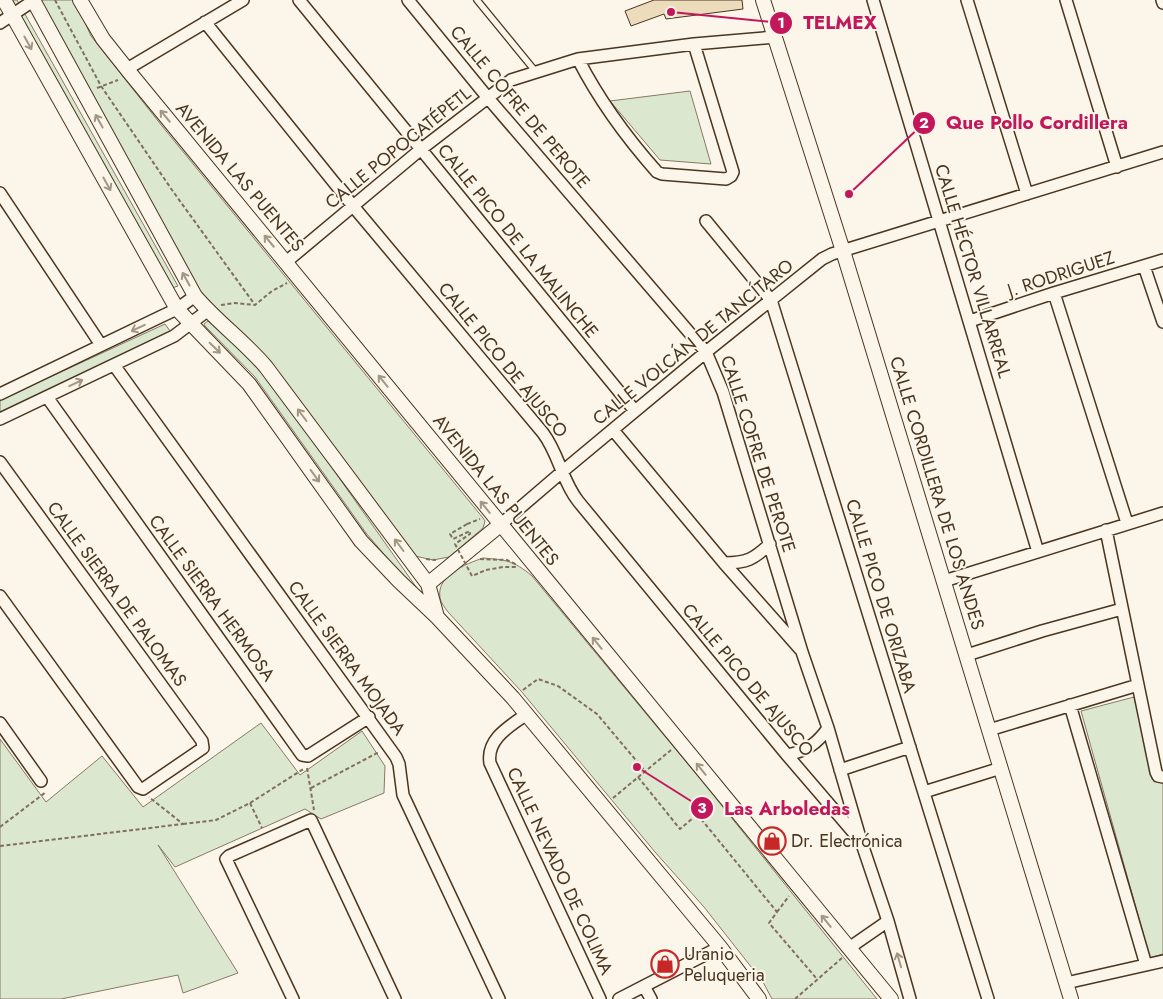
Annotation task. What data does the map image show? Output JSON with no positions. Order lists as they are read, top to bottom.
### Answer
{
  "streets": {
    "street": [
      "CALLE COFRE DE PEROTE",
      "CALLE POPOCATÉPETL",
      "AVENIDA LAS PUENTES",
      "CALLE PICO DE LA MALINCHE",
      "CALLE HÉCTOR VILLARREAL",
      "J. RODRIGUEZ",
      "CALLE VOLCÁN DE TANCÍTARO",
      "CALLE PICO DE AJUSCO",
      "CALLE CORDILLERA DE LOS ANDES",
      "CALLE SIERRA DE PALOMAS",
      "CALLE PICO DE ORIZABA",
      "CALLE SIERRA HERMOSA",
      "CALLE SIERRA MOJADA",
      "CALLE NEVADO DE COLIMA"
    ]
  },
  "crossings": [
    ["CALLE COFRE DE PEROTE", "CALLE POPOCATÉPETL"],
    ["CALLE COFRE DE PEROTE", "CALLE VOLCÁN DE TANCÍTARO"],
    ["CALLE COFRE DE PEROTE", "CALLE PICO DE AJUSCO"],
    ["CALLE POPOCATÉPETL", "AVENIDA LAS PUENTES"],
    ["CALLE POPOCATÉPETL", "CALLE PICO DE LA MALINCHE"],
    ["CALLE POPOCATÉPETL", "CALLE PICO DE AJUSCO"],
    ["CALLE POPOCATÉPETL", "CALLE CORDILLERA DE LOS ANDES"],
    ["AVENIDA LAS PUENTES", "CALLE VOLCÁN DE TANCÍTARO"],
    ["CALLE PICO DE LA MALINCHE", "CALLE VOLCÁN DE TANCÍTARO"],
    ["CALLE HÉCTOR VILLARREAL", "J. RODRIGUEZ"],
    ["CALLE HÉCTOR VILLARREAL", "CALLE VOLCÁN DE TANCÍTARO"],
    ["CALLE VOLCÁN DE TANCÍTARO", "CALLE PICO DE AJUSCO"],
    ["CALLE VOLCÁN DE TANCÍTARO", "CALLE CORDILLERA DE LOS ANDES"],
    ["CALLE VOLCÁN DE TANCÍTARO", "CALLE PICO DE ORIZABA"],
    ["CALLE SIERRA HERMOSA", "CALLE SIERRA MOJADA"]
  ],
  "places": {
    "other": ["TELMEX", "Que Pollo Cordillera", "Las Arboledas"],
    "shop": ["Dr. Electrónica", "Uranio Peluqueria"]
  }
}
